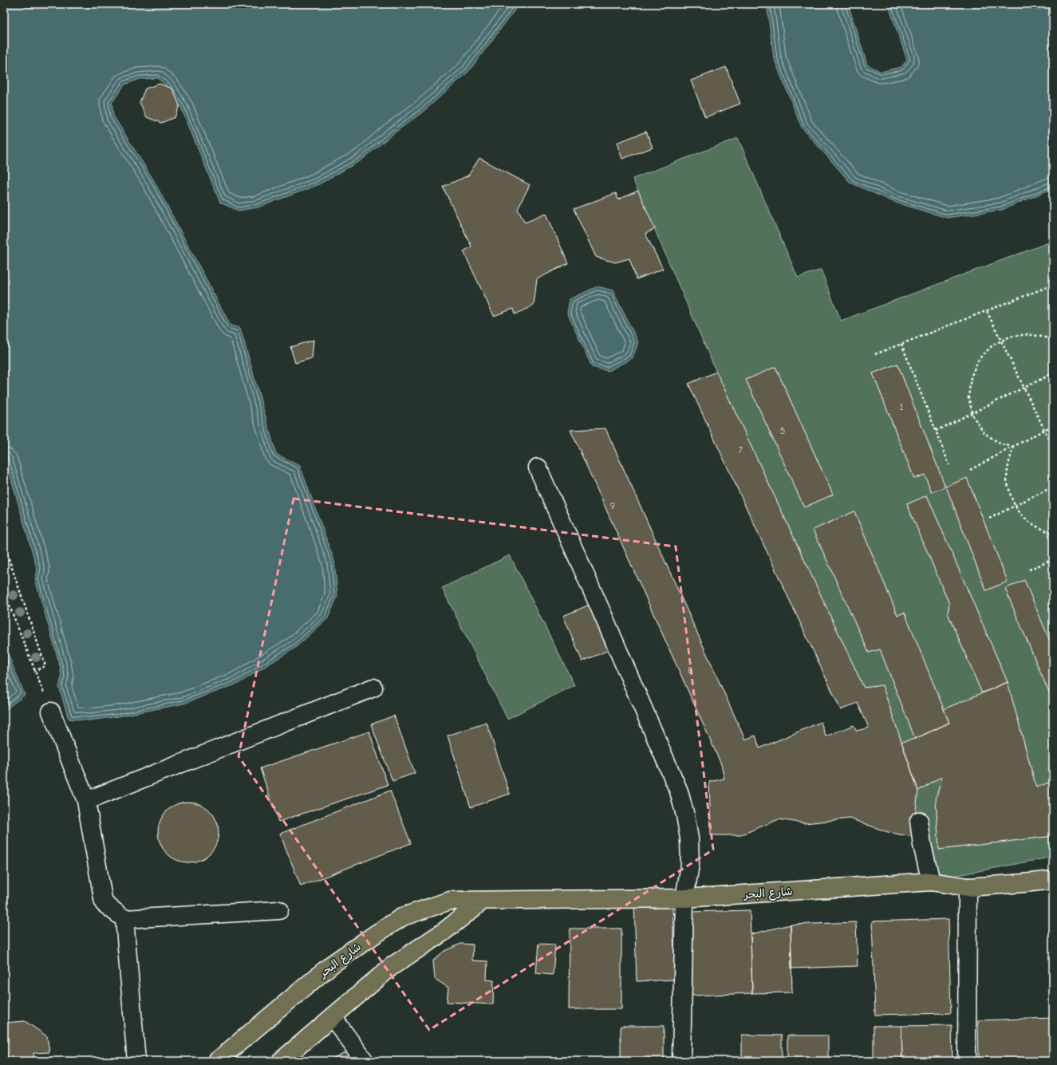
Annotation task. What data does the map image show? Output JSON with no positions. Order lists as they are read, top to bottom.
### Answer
{
  "streets": {
    "main road": ["شارع البحر"]
  },
  "house_numbers": [
    "1",
    "5",
    "7",
    "9",
    "8"
  ]
}
